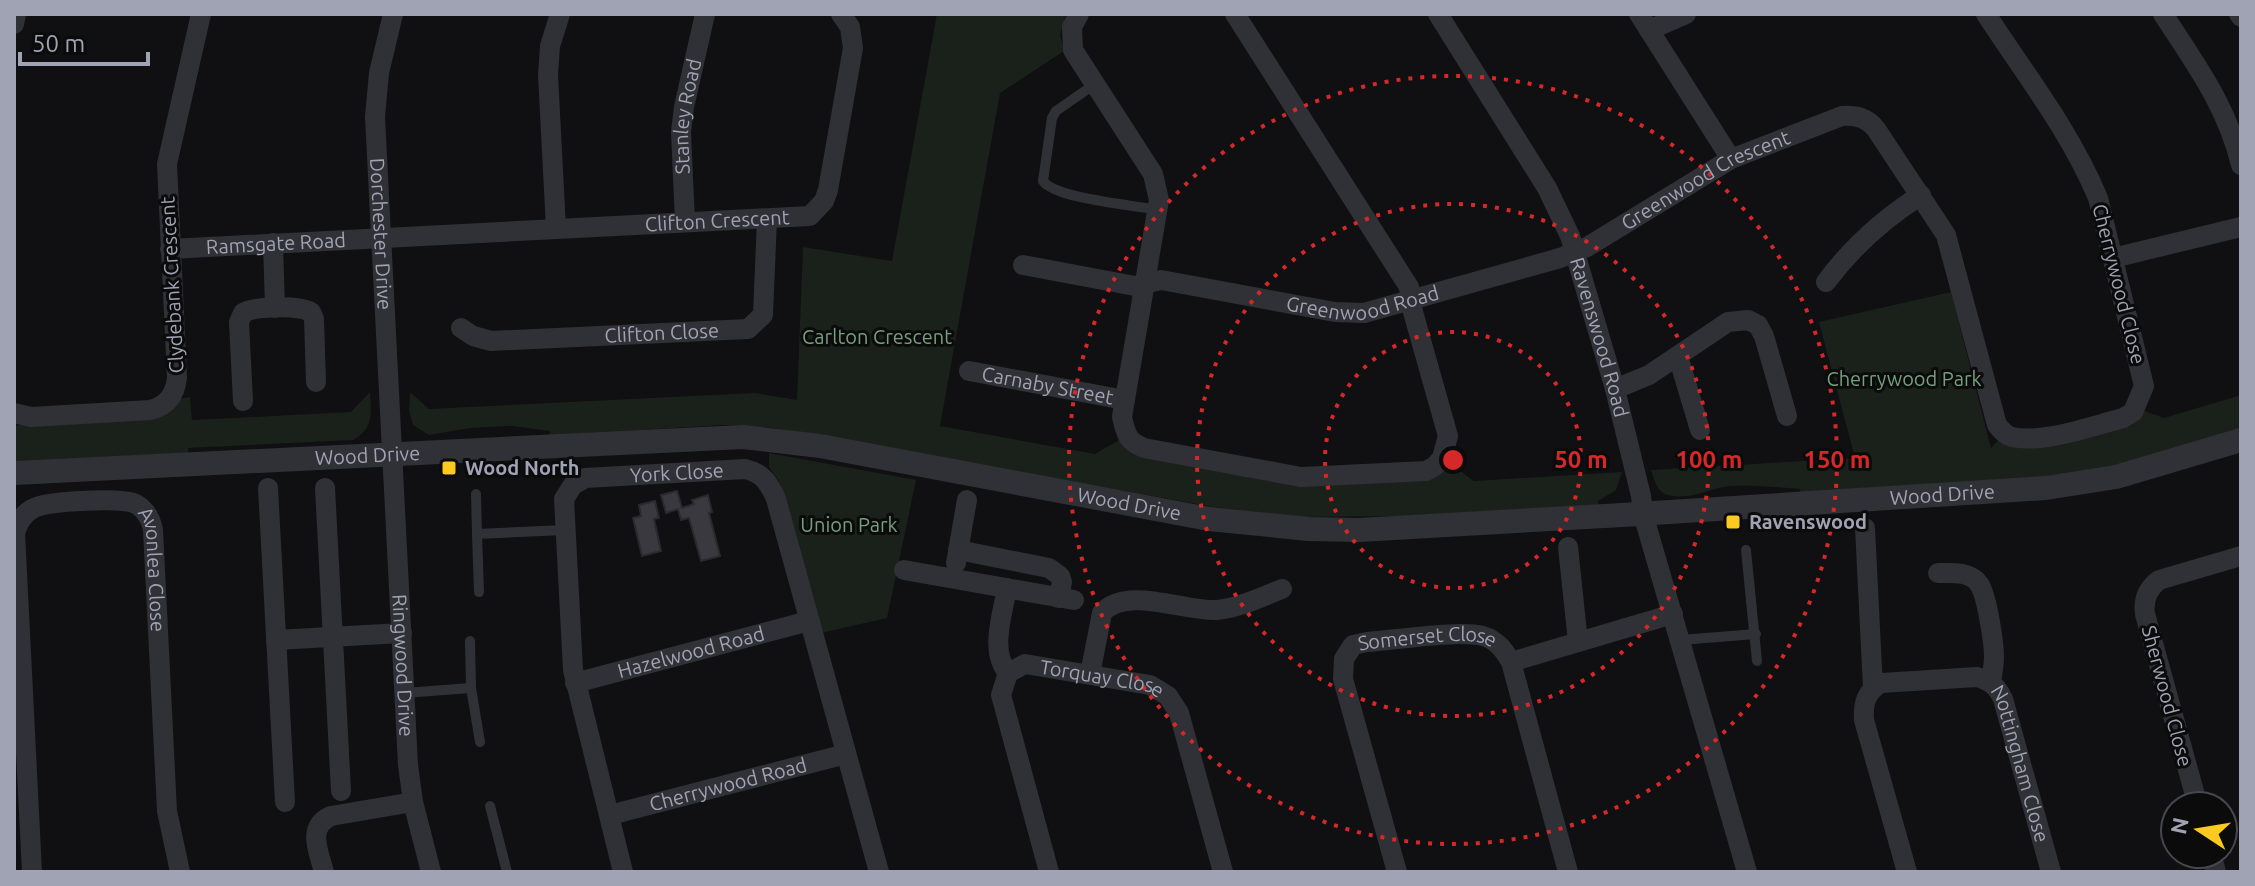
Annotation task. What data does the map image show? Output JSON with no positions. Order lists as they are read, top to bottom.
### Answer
{
  "streets": {
    "street": [
      "Stanley Road",
      "Greenwood Crescent",
      "Clifton Crescent",
      "Dorchester Drive",
      "Ramsgate Road",
      "Cherrywood Close",
      "Clydebank Crescent",
      "Greenwood Road",
      "Clifton Close",
      "Ravenswood Road",
      "Carnaby Street",
      "Wood Drive",
      "York Close",
      "Avonlea Close",
      "Somerset Close",
      "Hazelwood Road",
      "Ringwood Drive",
      "Torquay Close",
      "Sherwood Close",
      "Nottingham Close",
      "Cherrywood Road"
    ]
  },
  "crossings": [
    ["Stanley Road", "Clifton Crescent"],
    ["Greenwood Crescent", "Cherrywood Close"],
    ["Greenwood Crescent", "Greenwood Road"],
    ["Greenwood Crescent", "Ravenswood Road"],
    ["Clifton Crescent", "Dorchester Drive"],
    ["Clifton Crescent", "Ramsgate Road"],
    ["Clifton Crescent", "Clifton Close"],
    ["Dorchester Drive", "Ramsgate Road"],
    ["Dorchester Drive", "Wood Drive"],
    ["Dorchester Drive", "Ringwood Drive"],
    ["Ramsgate Road", "Clydebank Crescent"],
    ["Greenwood Road", "Ravenswood Road"],
    ["Ravenswood Road", "Wood Drive"],
    ["Wood Drive", "Ringwood Drive"],
    ["York Close", "Hazelwood Road"],
    ["York Close", "Cherrywood Road"]
  ],
  "parks": ["Carlton Crescent", "Cherrywood Park", "Union Park"],
  "places": {
    "transit": ["Wood North", "Ravenswood"]
  },
  "scale_bar": "50 m",
  "north": "left",
  "rings": ["50 m", "100 m", "150 m"]
}
